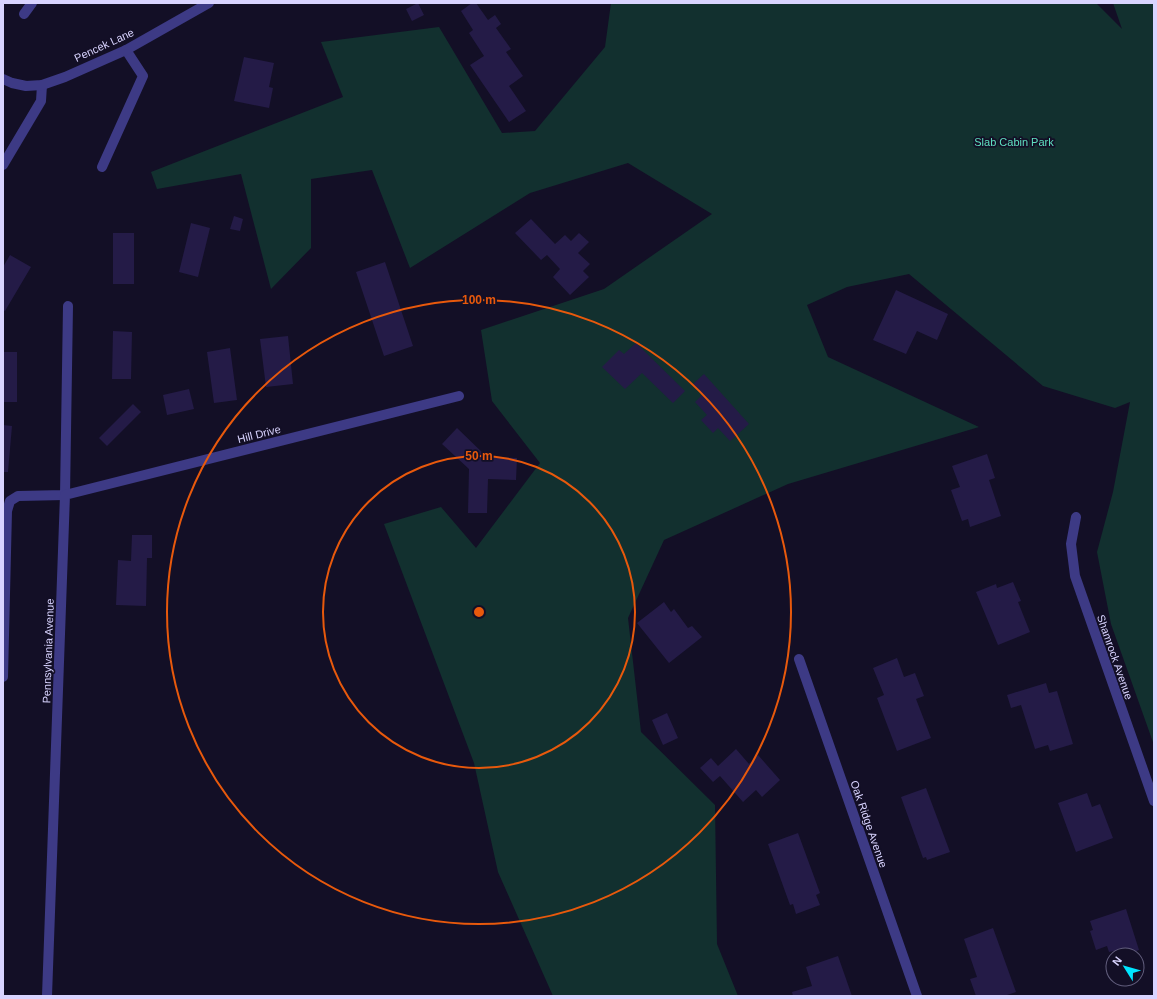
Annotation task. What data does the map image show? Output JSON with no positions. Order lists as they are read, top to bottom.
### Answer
{
  "streets": {
    "street": [
      "Pencek Lane",
      "Hill Drive",
      "Pennsylvania Avenue",
      "Shamrock Avenue",
      "Oak Ridge Avenue"
    ]
  },
  "crossings": [
    ["Hill Drive", "Pennsylvania Avenue"]
  ],
  "parks": ["Slab Cabin Park"],
  "north": "top left",
  "rings": ["100 m", "50 m"]
}
